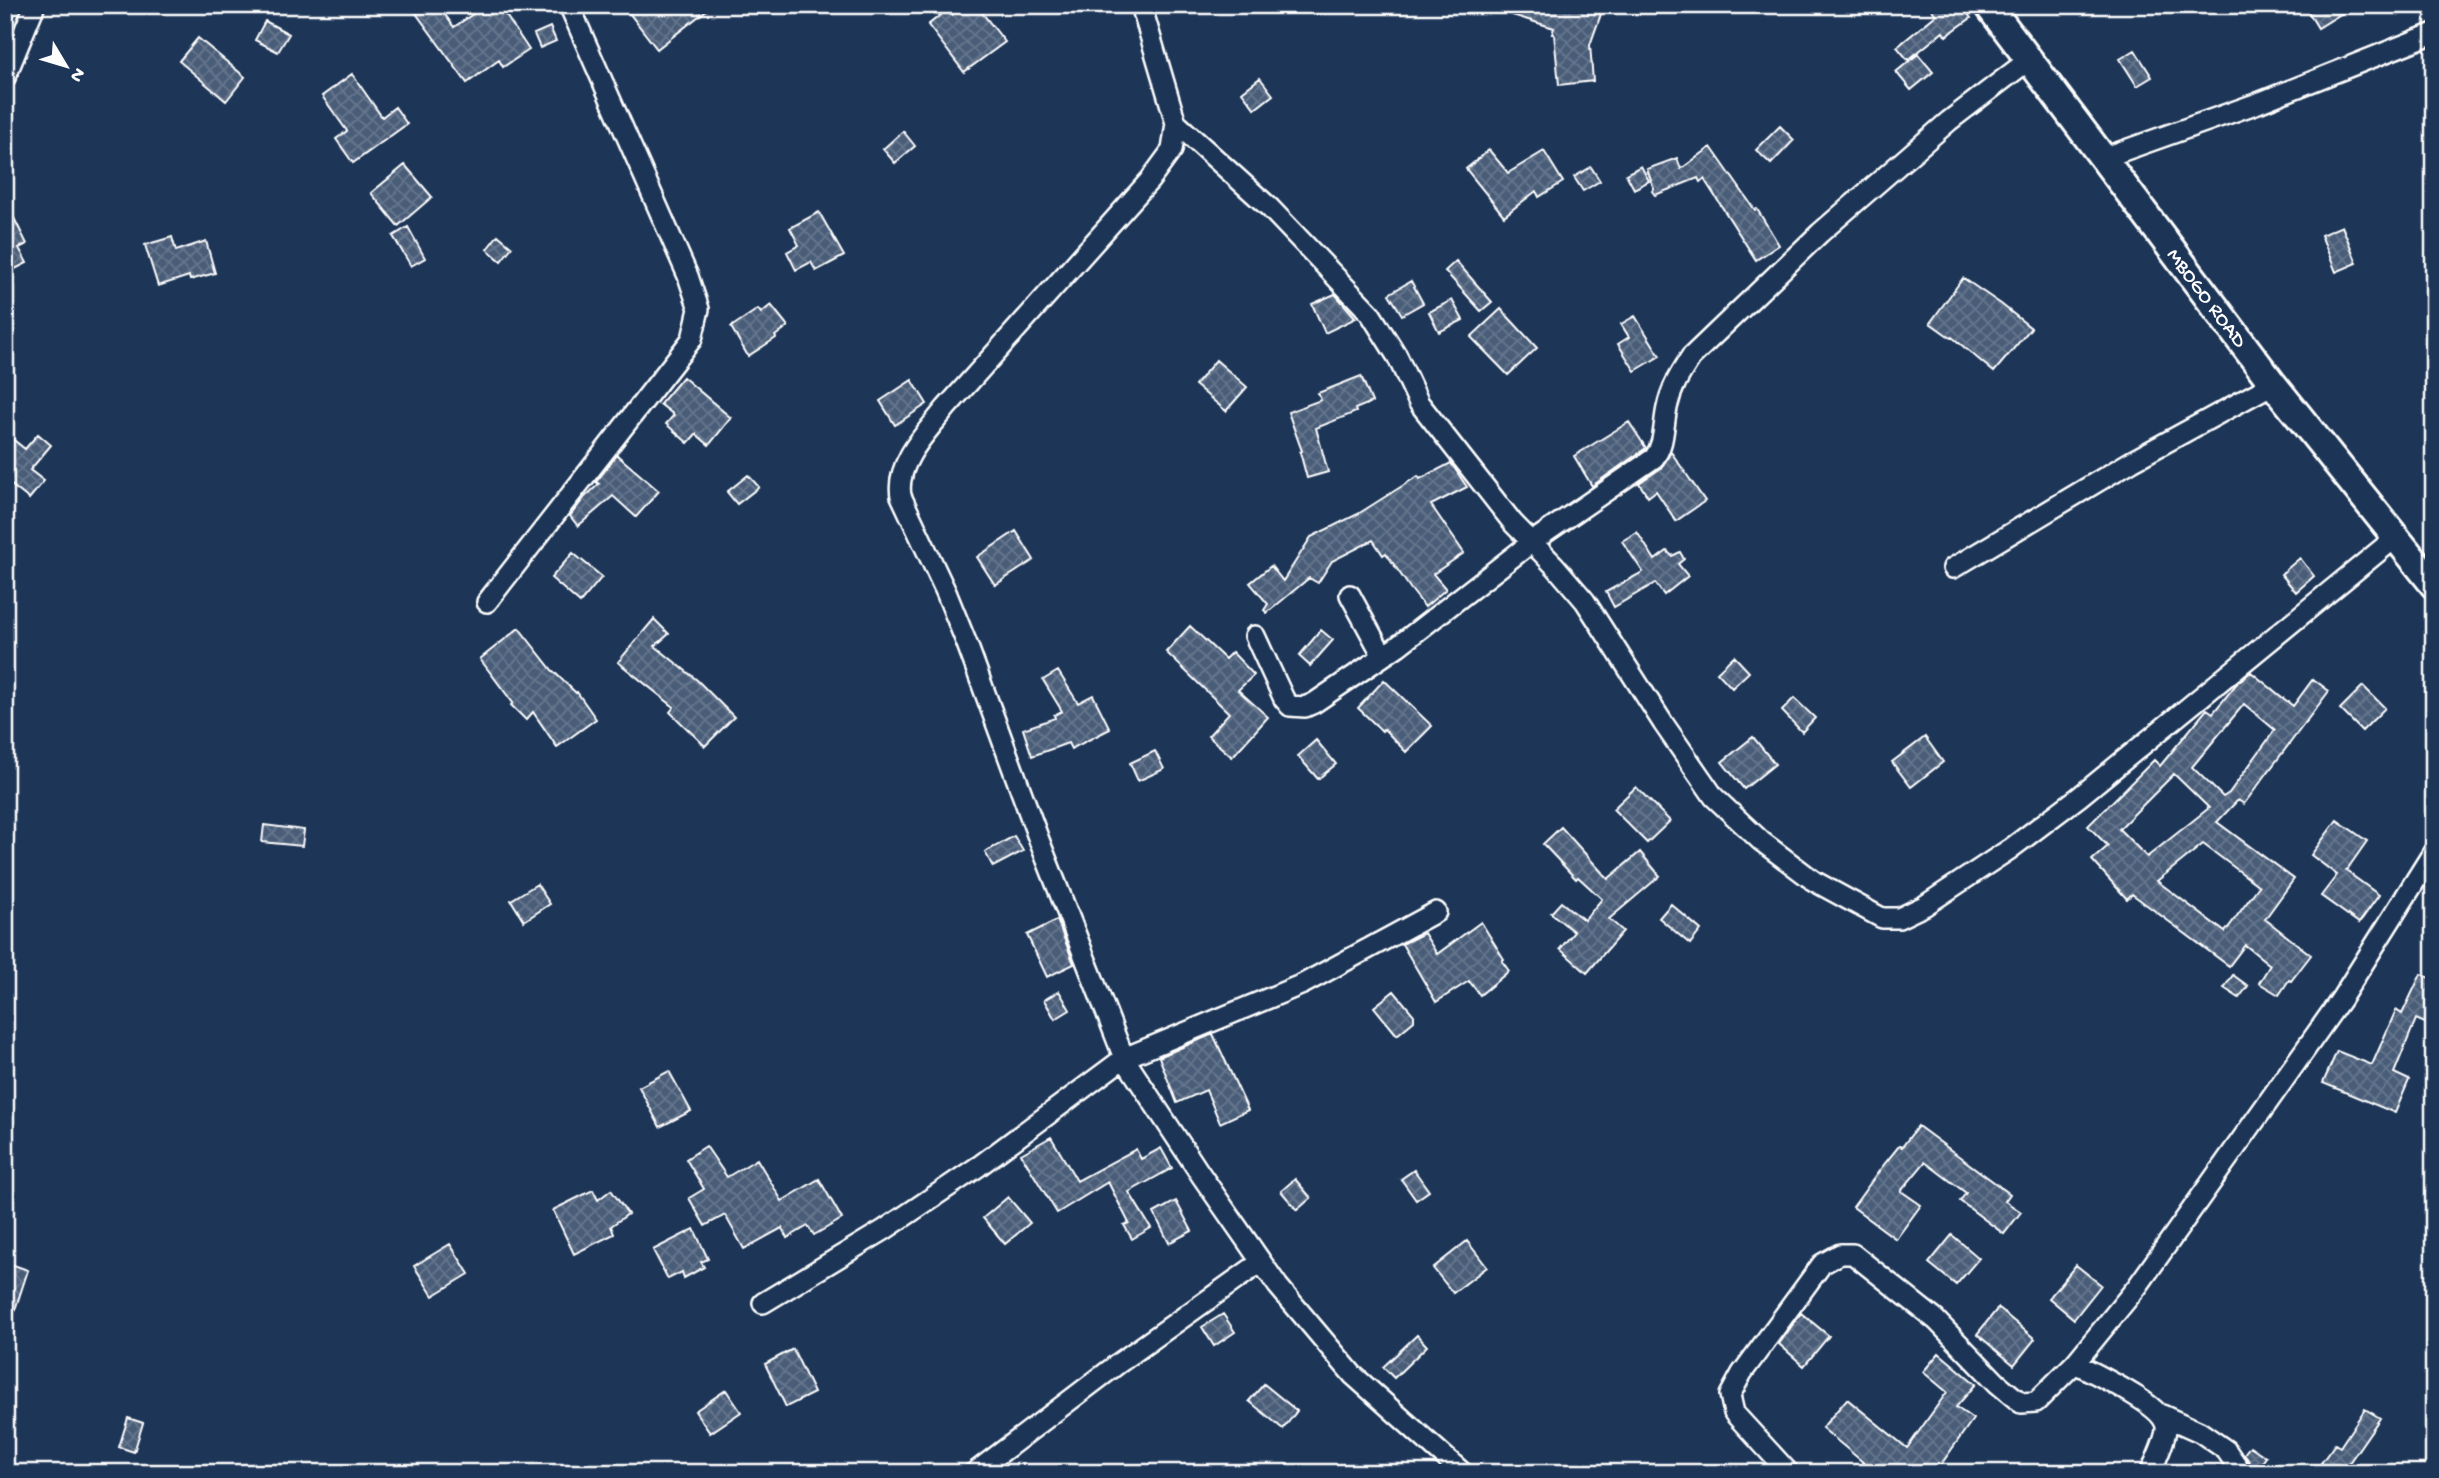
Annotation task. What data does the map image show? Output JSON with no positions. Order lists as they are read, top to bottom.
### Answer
{
  "streets": {
    "main road": ["MBOGO ROAD"]
  },
  "north": "bottom right"
}
